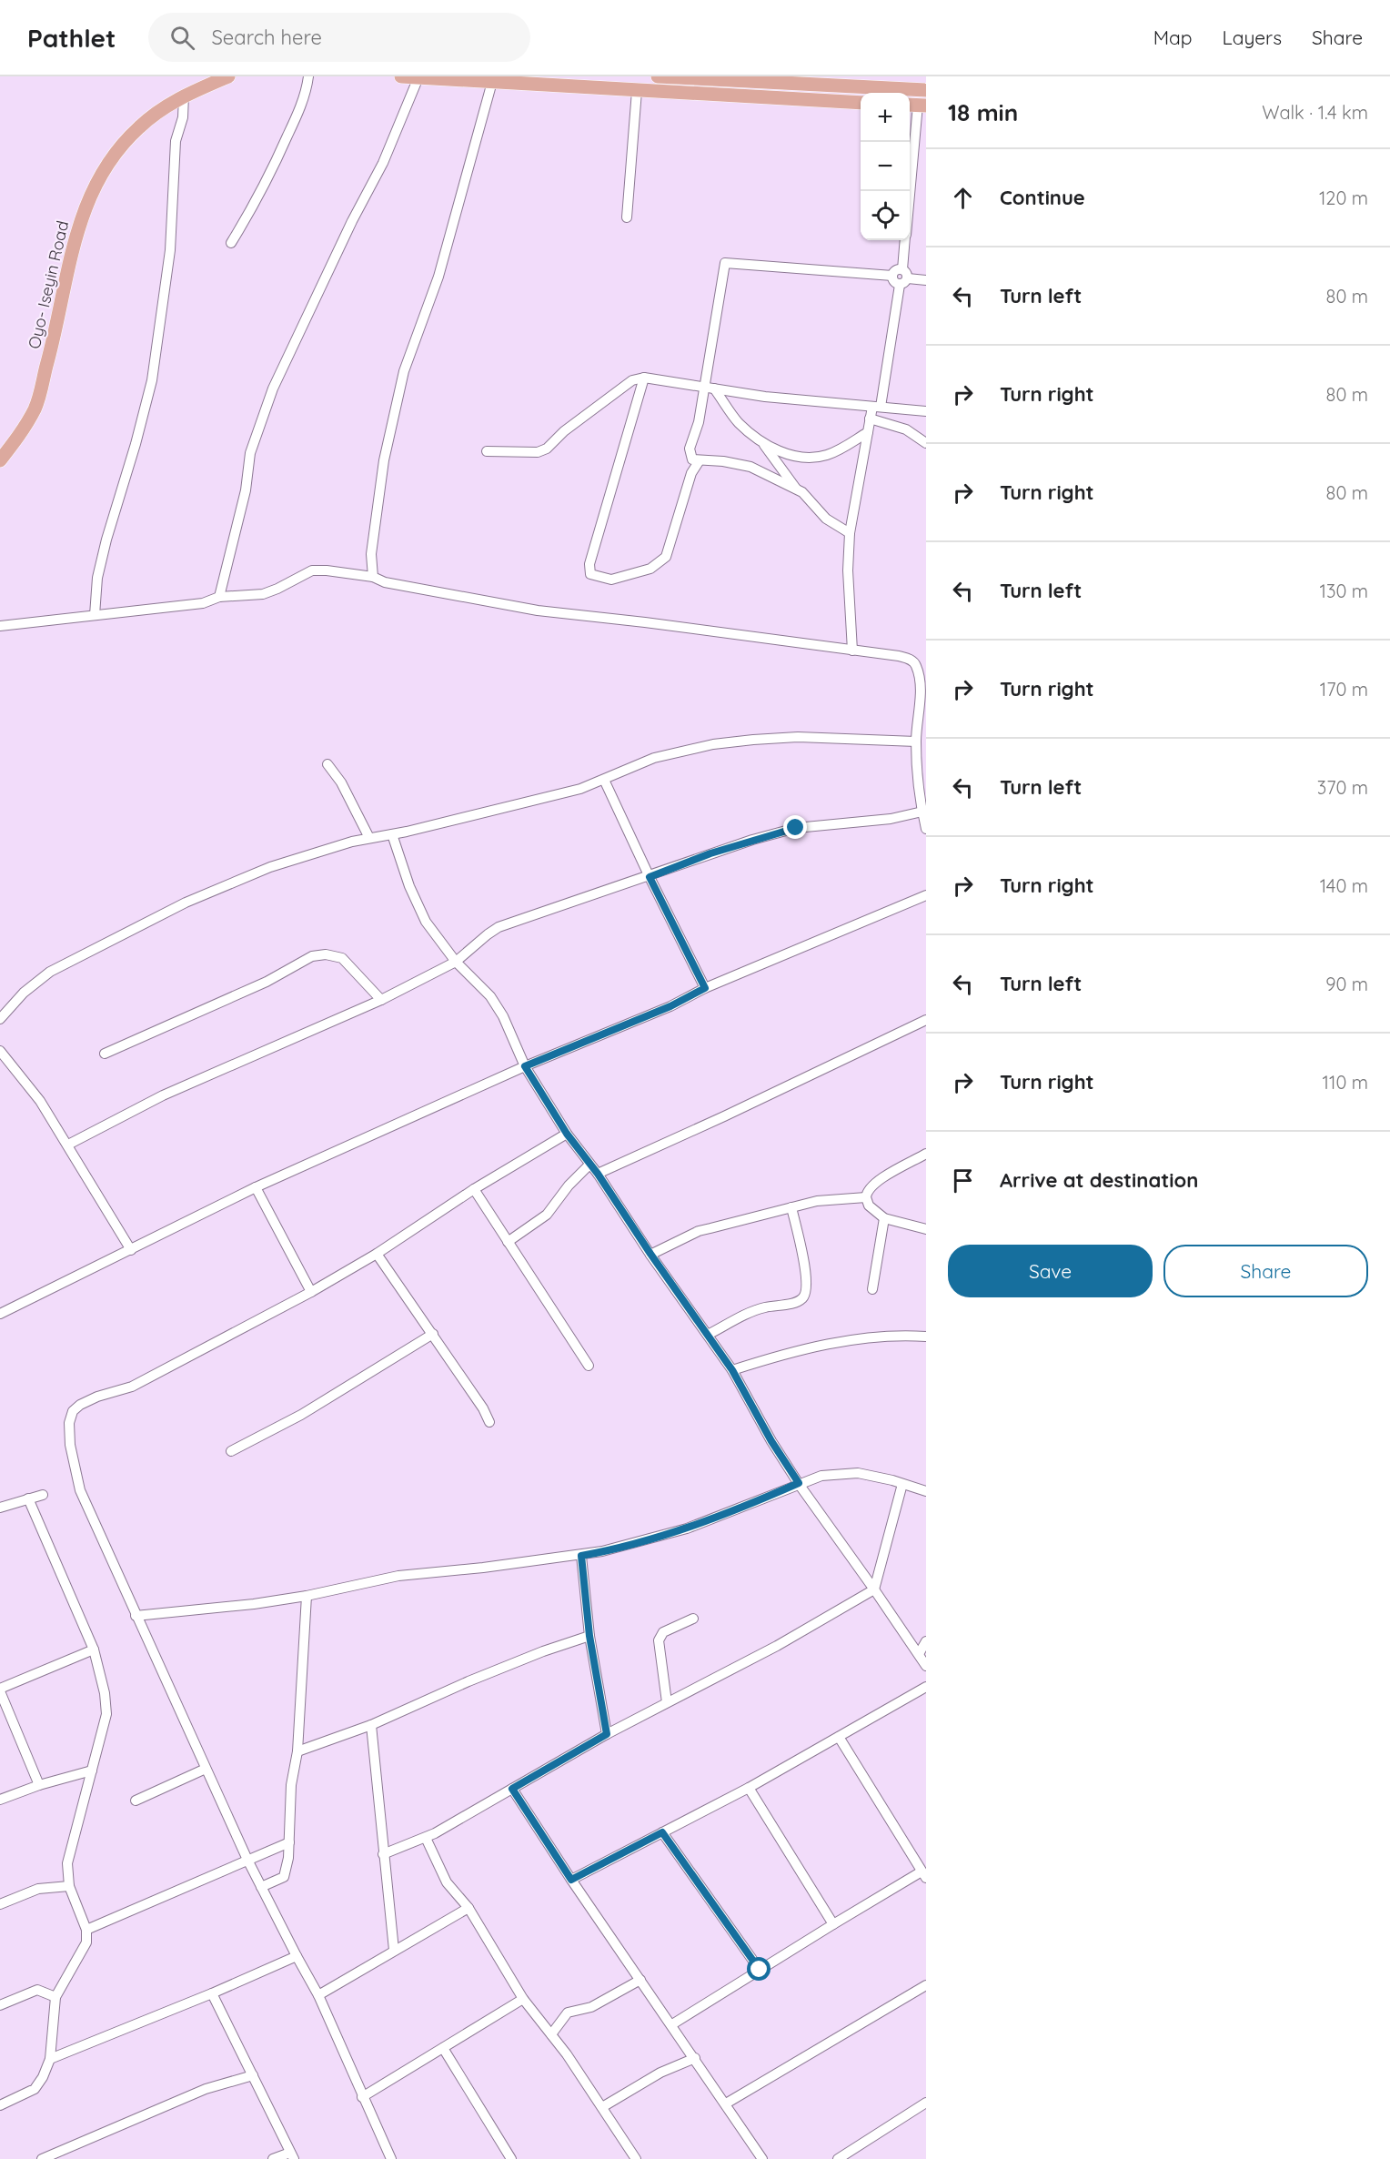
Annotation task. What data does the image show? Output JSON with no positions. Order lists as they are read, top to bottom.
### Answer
{
  "streets": {
    "main road": ["Oyo- Iseyin Road"]
  },
  "page": {
    "header": "Pathlet",
    "search": "Search here",
    "nav": ["Map", "Layers", "Share"],
    "heading": ["18 min", "Walk · 1.4 km"],
    "map_buttons": ["+", "−"],
    "list": [
      ["Continue", "120 m"],
      ["Turn left", "80 m"],
      ["Turn right", "80 m"],
      ["Turn right", "80 m"],
      ["Turn left", "130 m"],
      ["Turn right", "170 m"],
      ["Turn left", "370 m"],
      ["Turn right", "140 m"],
      ["Turn left", "90 m"],
      ["Turn right", "110 m"],
      "Arrive at destination"
    ],
    "buttons": ["Save", "Share"]
  }
}
